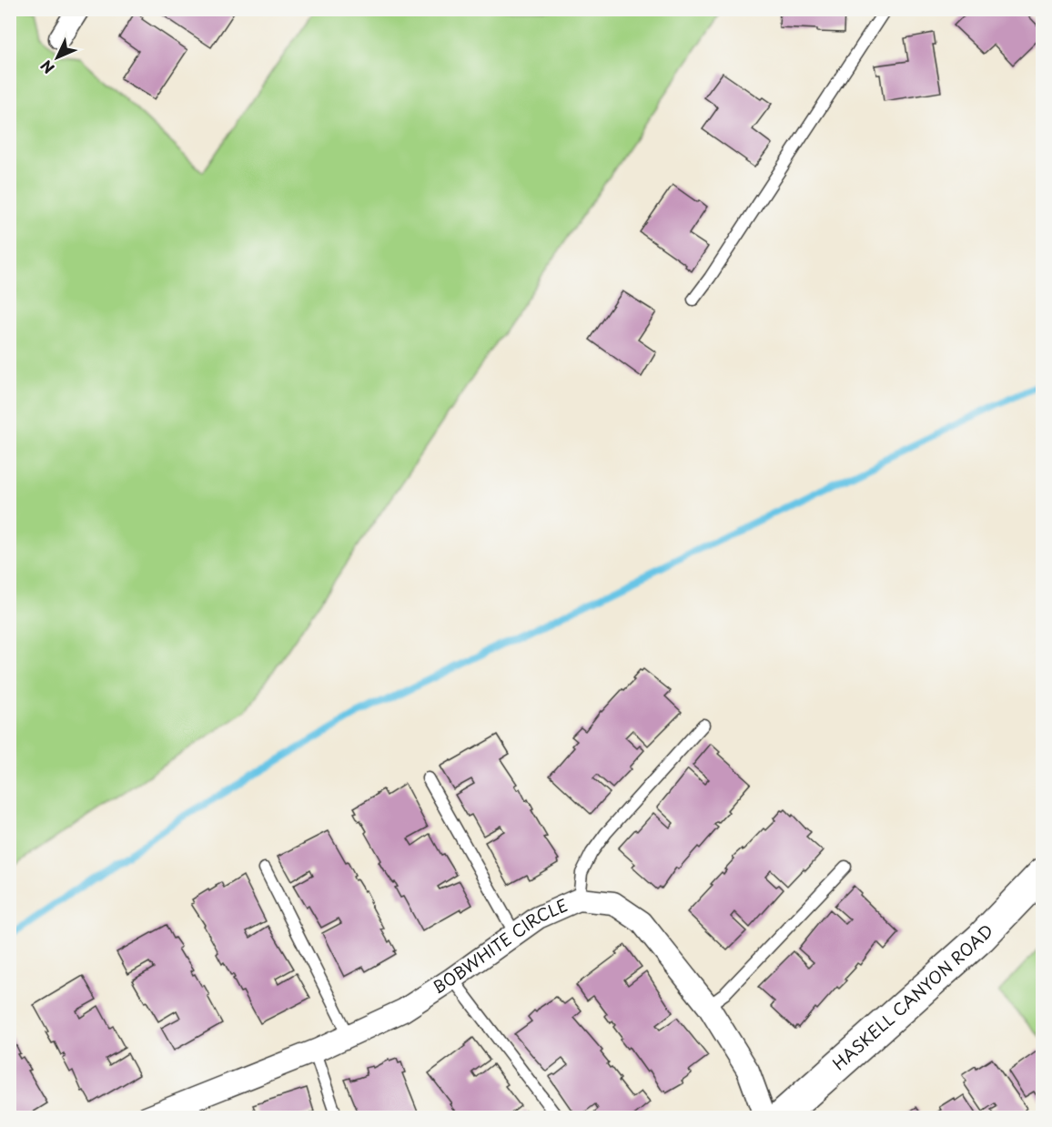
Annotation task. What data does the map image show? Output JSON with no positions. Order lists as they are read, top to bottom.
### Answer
{
  "streets": {
    "main road": ["HASKELL CANYON ROAD"],
    "street": ["BOBWHITE CIRCLE"]
  },
  "north": "bottom left"
}
